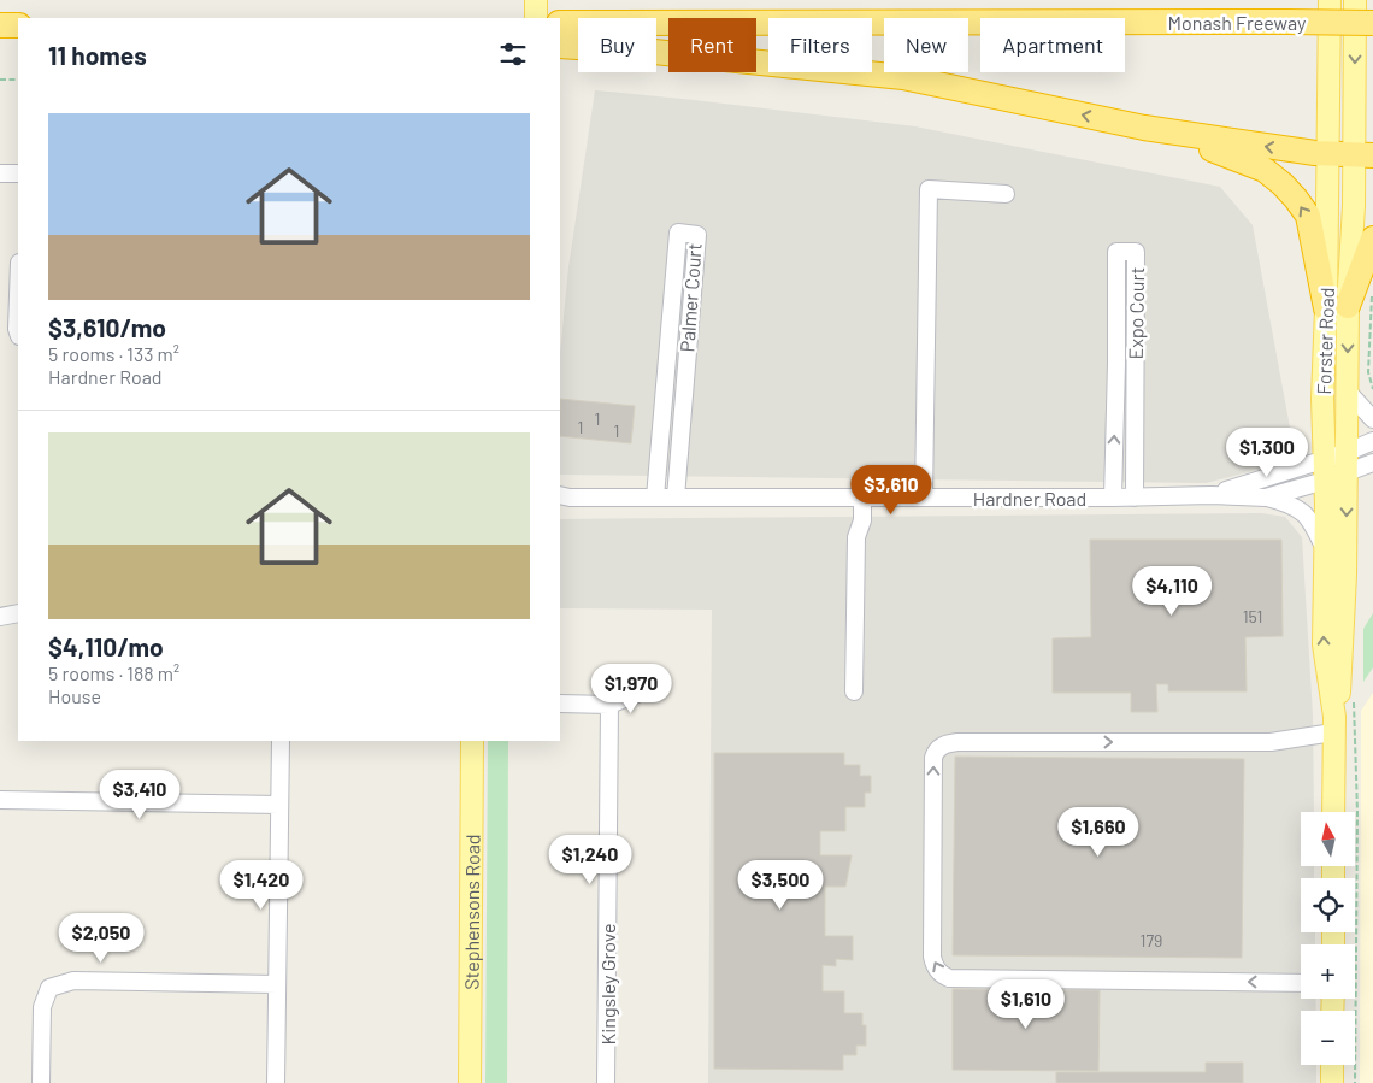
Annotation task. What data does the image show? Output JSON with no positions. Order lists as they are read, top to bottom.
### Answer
{
  "streets": {
    "highway": ["Monash Freeway"],
    "main road": ["Forster Road", "Stephensons Road"],
    "street": [
      "Palmer Court",
      "Expo Court",
      "Hardner Road",
      "Kingsley Grove"
    ]
  },
  "crossings": [
    ["Palmer Court", "Hardner Road"],
    ["Expo Court", "Hardner Road"],
    ["Forster Road", "Hardner Road"]
  ],
  "house_numbers": [
    "1",
    "1",
    "1",
    "151",
    "179"
  ],
  "north": "top",
  "page": {
    "chip": [
      "Buy",
      "Rent",
      "Filters",
      "New",
      "Apartment"
    ],
    "heading": "11 homes",
    "list": [
      {
        "name": "$3,610/mo",
        "note": "5 rooms · 133 m² · Hardner Road"
      },
      {
        "name": "$4,110/mo",
        "note": "5 rooms · 188 m² · House"
      }
    ],
    "price": [
      "$1,300",
      "$3,610",
      "$4,110",
      "$1,970",
      "$3,410",
      "$1,660",
      "$1,240",
      "$1,420",
      "$3,500",
      "$2,050",
      "$1,610"
    ],
    "map_buttons": ["+", "−"]
  }
}
